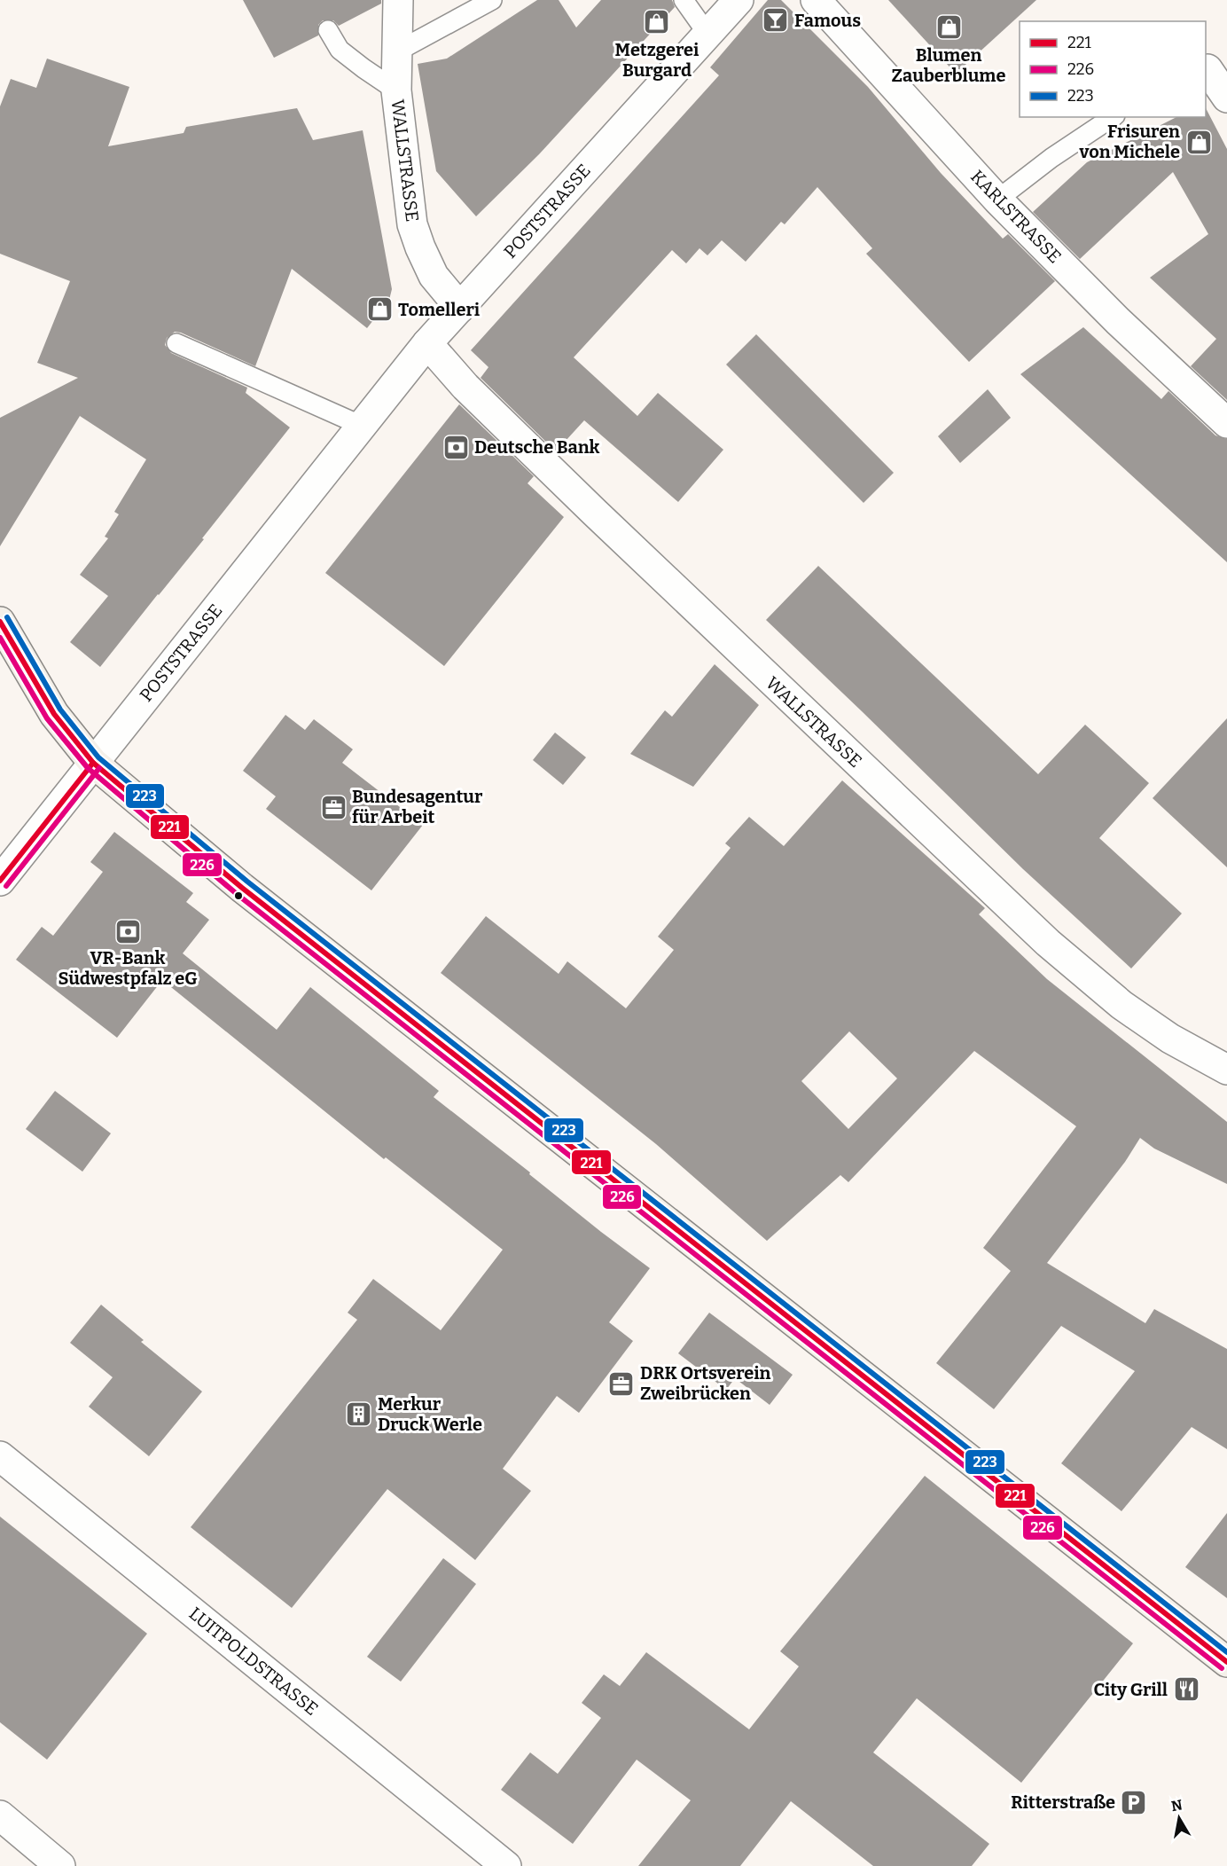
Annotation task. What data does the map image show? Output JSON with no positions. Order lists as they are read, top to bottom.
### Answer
{
  "streets": {
    "street": [
      "WALLSTRASSE",
      "POSTSTRASSE",
      "KARLSTRASSE",
      "LUITPOLDSTRASSE"
    ]
  },
  "crossings": [
    ["WALLSTRASSE", "POSTSTRASSE"]
  ],
  "places": {
    "bar": ["Famous"],
    "shop": [
      "Metzgerei Burgard",
      "Blumen Zauberblume",
      "Frisuren von Michele",
      "Tomelleri"
    ],
    "bank": ["Deutsche Bank", "VR-Bank Südwestpfalz eG"],
    "office": ["Bundesagentur für Arbeit", "DRK Ortsverein Zweibrücken"],
    "building": ["Merkur Druck Werle"],
    "restaurant": ["City Grill"],
    "parking": ["Ritterstraße"]
  },
  "lines": ["transit line 223", "transit line 221", "transit line 226"],
  "legend": ["221", "226", "223"],
  "north": "top"
}
